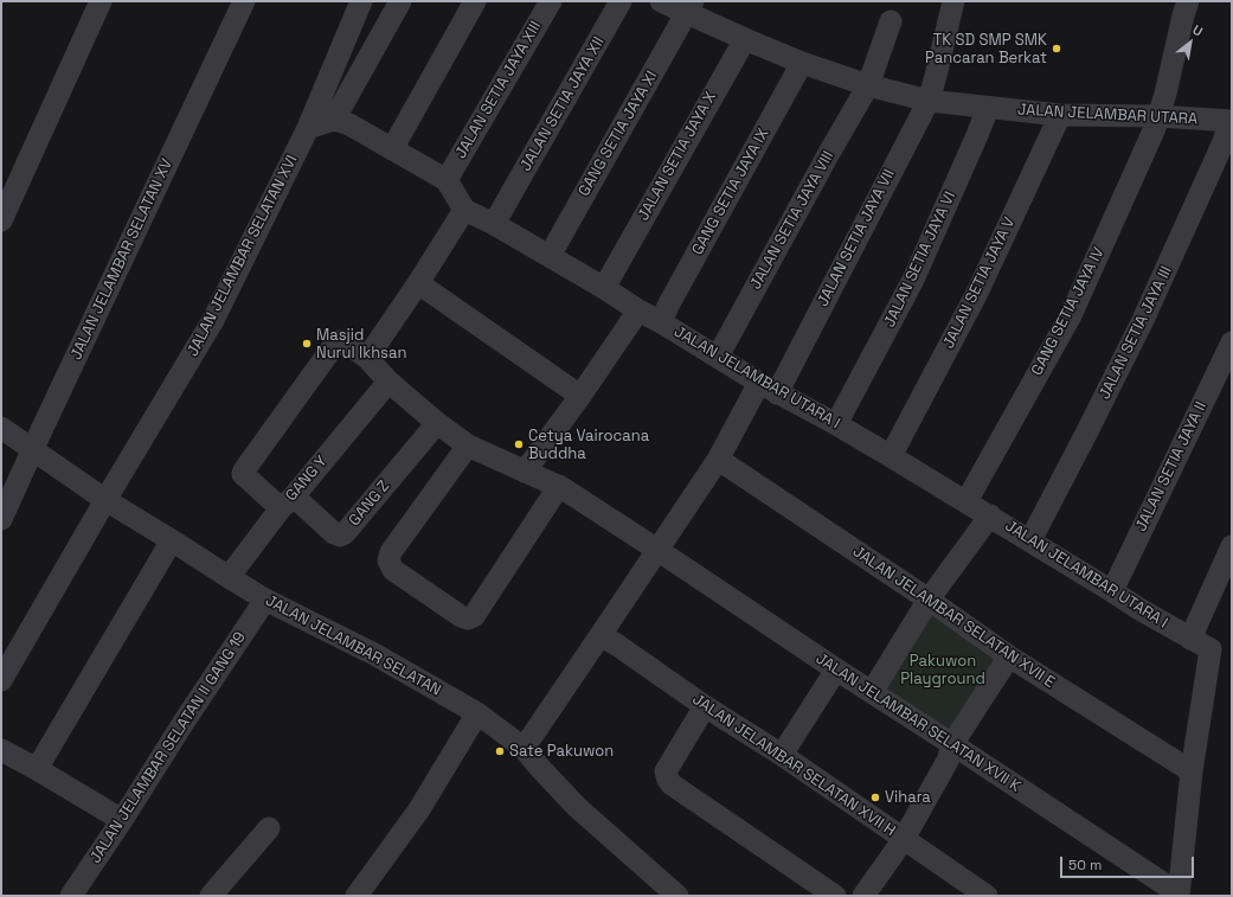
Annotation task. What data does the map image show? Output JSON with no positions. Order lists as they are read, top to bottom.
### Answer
{
  "streets": {
    "street": [
      "JALAN SETIA JAYA XIII",
      "JALAN SETIA JAYA XII",
      "JALAN JELAMBAR UTARA",
      "GANG SETIA JAYA XI",
      "JALAN SETIA JAYA X",
      "GANG SETIA JAYA IX",
      "JALAN SETIA JAYA VIII",
      "JALAN SETIA JAYA VII",
      "JALAN JELAMBAR SELATAN XVI",
      "JALAN JELAMBAR SELATAN XV",
      "JALAN SETIA JAYA VI",
      "JALAN SETIA JAYA V",
      "GANG SETIA JAYA IV",
      "JALAN SETIA JAYA III",
      "JALAN JELAMBAR UTARA I",
      "JALAN SETIA JAYA II",
      "GANG Y",
      "GANG Z",
      "JALAN JELAMBAR SELATAN XVII E",
      "JALAN JELAMBAR SELATAN",
      "JALAN JELAMBAR SELATAN XVII K",
      "JALAN JELAMBAR SELATAN II GANG 19",
      "JALAN JELAMBAR SELATAN XVII H"
    ]
  },
  "crossings": [
    ["JALAN SETIA JAYA XII", "JALAN JELAMBAR UTARA I"],
    ["JALAN JELAMBAR UTARA", "GANG SETIA JAYA XI"],
    ["JALAN JELAMBAR UTARA", "JALAN SETIA JAYA X"],
    ["JALAN JELAMBAR UTARA", "GANG SETIA JAYA IX"],
    ["JALAN JELAMBAR UTARA", "JALAN SETIA JAYA VIII"],
    ["JALAN JELAMBAR UTARA", "JALAN SETIA JAYA VII"],
    ["JALAN JELAMBAR UTARA", "JALAN SETIA JAYA VI"],
    ["JALAN JELAMBAR UTARA", "JALAN SETIA JAYA V"],
    ["JALAN JELAMBAR UTARA", "GANG SETIA JAYA IV"],
    ["JALAN JELAMBAR UTARA", "JALAN SETIA JAYA III"],
    ["GANG SETIA JAYA XI", "JALAN JELAMBAR UTARA I"],
    ["JALAN SETIA JAYA X", "JALAN JELAMBAR UTARA I"],
    ["GANG SETIA JAYA IX", "JALAN JELAMBAR UTARA I"],
    ["JALAN SETIA JAYA VIII", "JALAN JELAMBAR UTARA I"],
    ["JALAN SETIA JAYA VII", "JALAN JELAMBAR UTARA I"],
    ["JALAN SETIA JAYA VII", "JALAN JELAMBAR SELATAN XVII E"],
    ["JALAN SETIA JAYA VII", "JALAN JELAMBAR SELATAN"],
    ["JALAN SETIA JAYA VII", "JALAN JELAMBAR SELATAN XVII K"],
    ["JALAN SETIA JAYA VII", "JALAN JELAMBAR SELATAN XVII H"],
    ["JALAN JELAMBAR SELATAN XVI", "JALAN JELAMBAR SELATAN"],
    ["JALAN JELAMBAR SELATAN XV", "JALAN JELAMBAR SELATAN"],
    ["JALAN SETIA JAYA VI", "JALAN JELAMBAR UTARA I"],
    ["JALAN SETIA JAYA V", "JALAN JELAMBAR UTARA I"],
    ["GANG SETIA JAYA IV", "JALAN JELAMBAR UTARA I"],
    ["JALAN SETIA JAYA III", "JALAN JELAMBAR UTARA I"],
    ["JALAN JELAMBAR UTARA I", "JALAN SETIA JAYA II"],
    ["JALAN JELAMBAR UTARA I", "JALAN JELAMBAR SELATAN XVII E"],
    ["GANG Y", "GANG Z"],
    ["GANG Y", "JALAN JELAMBAR SELATAN"],
    ["GANG Y", "JALAN JELAMBAR SELATAN XVII K"],
    ["GANG Z", "JALAN JELAMBAR SELATAN XVII K"],
    ["JALAN JELAMBAR SELATAN", "JALAN JELAMBAR SELATAN II GANG 19"]
  ],
  "parks": ["Pakuwon Playground"],
  "places": [
    "TK SD SMP SMK Pancaran Berkat",
    "Masjid Nurul Ikhsan",
    "Cetya Vairocana Buddha",
    "Sate Pakuwon",
    "Vihara"
  ],
  "scale_bar": "50 m",
  "north": "top right"
}
